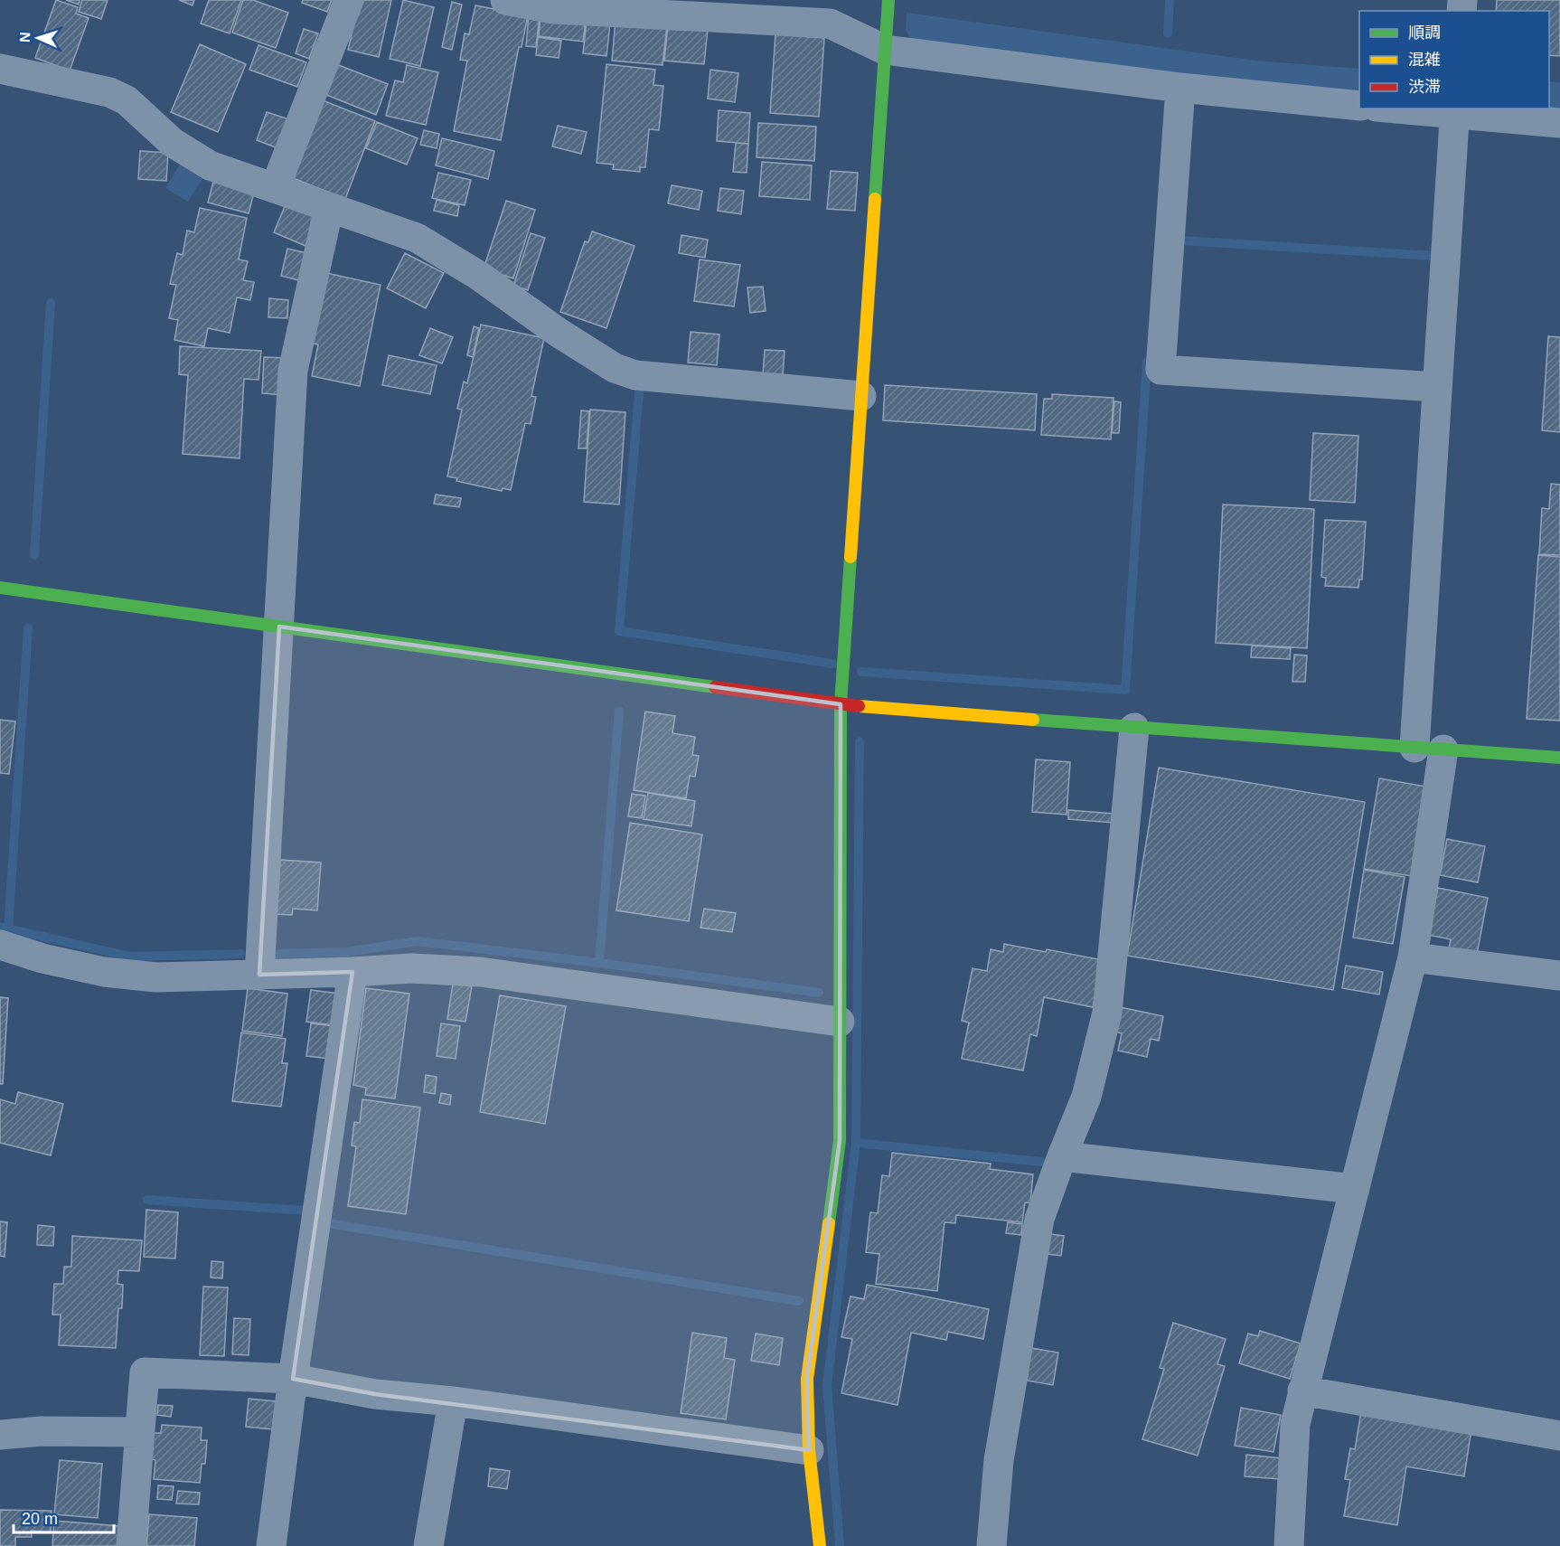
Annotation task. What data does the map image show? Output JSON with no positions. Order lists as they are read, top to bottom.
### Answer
{
  "legend": ["順調", "混雑", "渋滞"],
  "scale_bar": "20 m",
  "north": "left"
}
